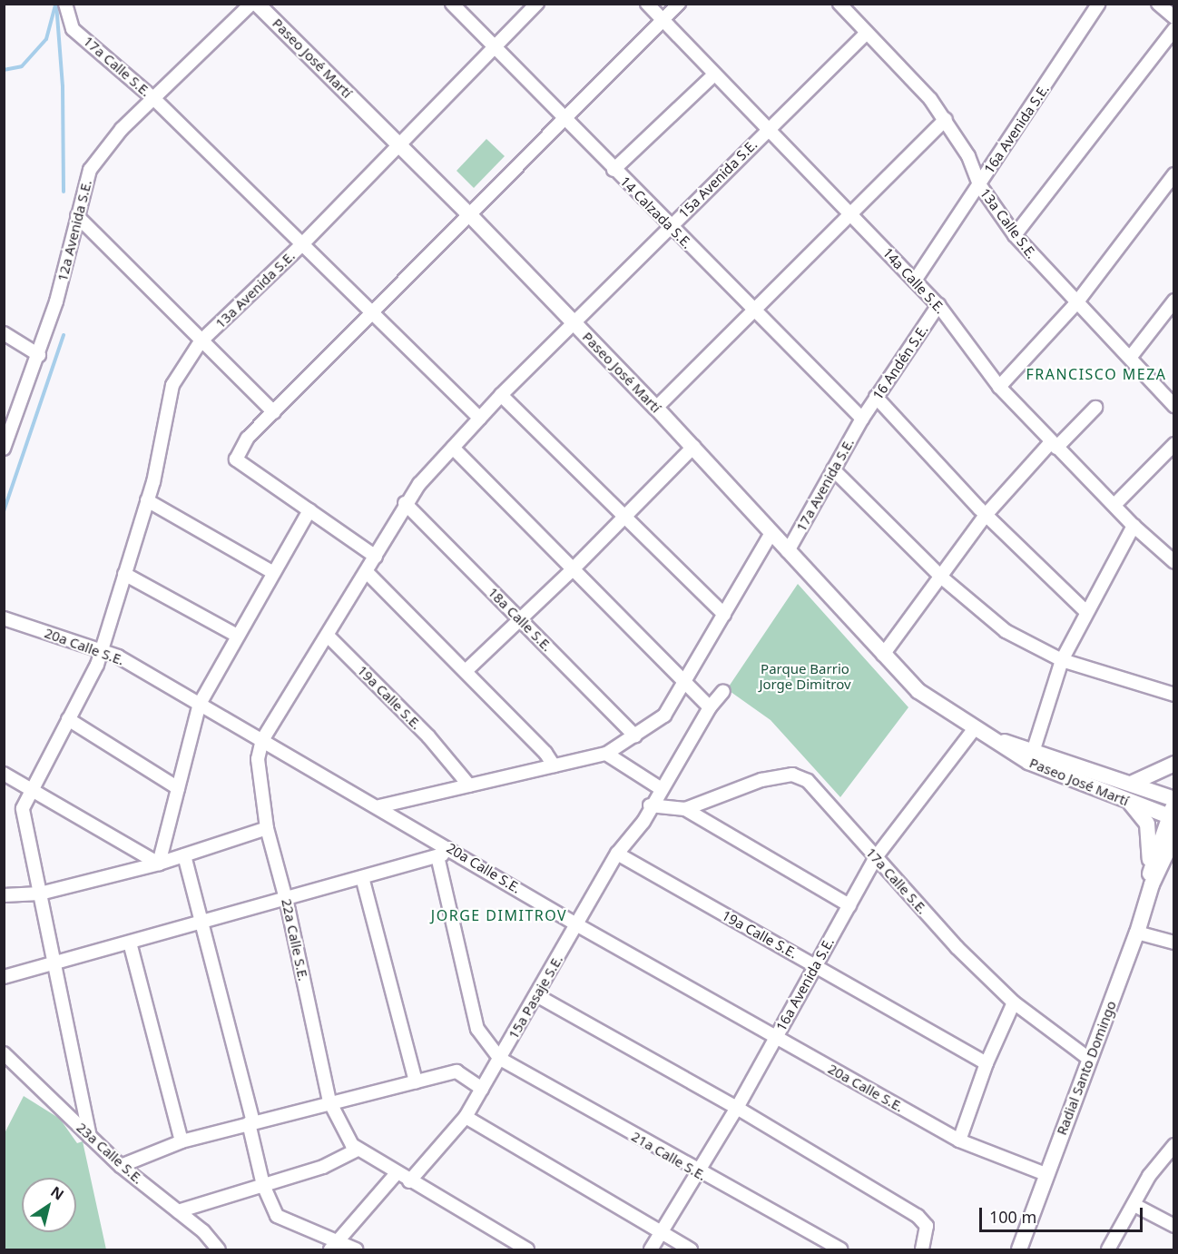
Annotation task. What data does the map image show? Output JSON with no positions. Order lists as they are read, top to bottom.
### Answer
{
  "streets": {
    "main road": ["Paseo José Martí", "Radial Santo Domingo"],
    "street": [
      "17a Calle S.E.",
      "16a Avenida S.E.",
      "15a Avenida S.E.",
      "14 Calzada S.E.",
      "13a Calle S.E.",
      "12a Avenida S.E.",
      "14a Calle S.E.",
      "13a Avenida S.E.",
      "16 Andén S.E.",
      "17a Avenida S.E.",
      "18a Calle S.E.",
      "20a Calle S.E.",
      "19a Calle S.E.",
      "22a Calle S.E.",
      "15a Pasaje S.E.",
      "23a Calle S.E.",
      "21a Calle S.E."
    ]
  },
  "crossings": [
    ["Paseo José Martí", "16a Avenida S.E."],
    ["Paseo José Martí", "15a Avenida S.E."],
    ["Paseo José Martí", "13a Avenida S.E."],
    ["Paseo José Martí", "17a Avenida S.E."],
    ["Paseo José Martí", "Radial Santo Domingo"],
    ["17a Calle S.E.", "16a Avenida S.E."],
    ["17a Calle S.E.", "15a Avenida S.E."],
    ["17a Calle S.E.", "12a Avenida S.E."],
    ["17a Calle S.E.", "13a Avenida S.E."],
    ["17a Calle S.E.", "Radial Santo Domingo"],
    ["16a Avenida S.E.", "13a Calle S.E."],
    ["16a Avenida S.E.", "14a Calle S.E."],
    ["16a Avenida S.E.", "20a Calle S.E."],
    ["16a Avenida S.E.", "19a Calle S.E."],
    ["16a Avenida S.E.", "21a Calle S.E."],
    ["15a Avenida S.E.", "14 Calzada S.E."],
    ["15a Avenida S.E.", "13a Calle S.E."],
    ["15a Avenida S.E.", "14a Calle S.E."],
    ["15a Avenida S.E.", "22a Calle S.E."],
    ["14 Calzada S.E.", "13a Avenida S.E."],
    ["14 Calzada S.E.", "16 Andén S.E."],
    ["14 Calzada S.E.", "17a Avenida S.E."],
    ["14a Calle S.E.", "16 Andén S.E."],
    ["13a Avenida S.E.", "20a Calle S.E."],
    ["13a Avenida S.E.", "23a Calle S.E."],
    ["16 Andén S.E.", "17a Avenida S.E."],
    ["18a Calle S.E.", "22a Calle S.E."],
    ["20a Calle S.E.", "22a Calle S.E."],
    ["20a Calle S.E.", "15a Pasaje S.E."],
    ["20a Calle S.E.", "Radial Santo Domingo"],
    ["19a Calle S.E.", "22a Calle S.E."],
    ["19a Calle S.E.", "15a Pasaje S.E."],
    ["15a Pasaje S.E.", "21a Calle S.E."]
  ],
  "districts": ["FRANCISCO MEZA", "JORGE DIMITROV"],
  "parks": ["Parque Barrio Jorge Dimitrov"],
  "scale_bar": "100 m",
  "north": "top right"
}
